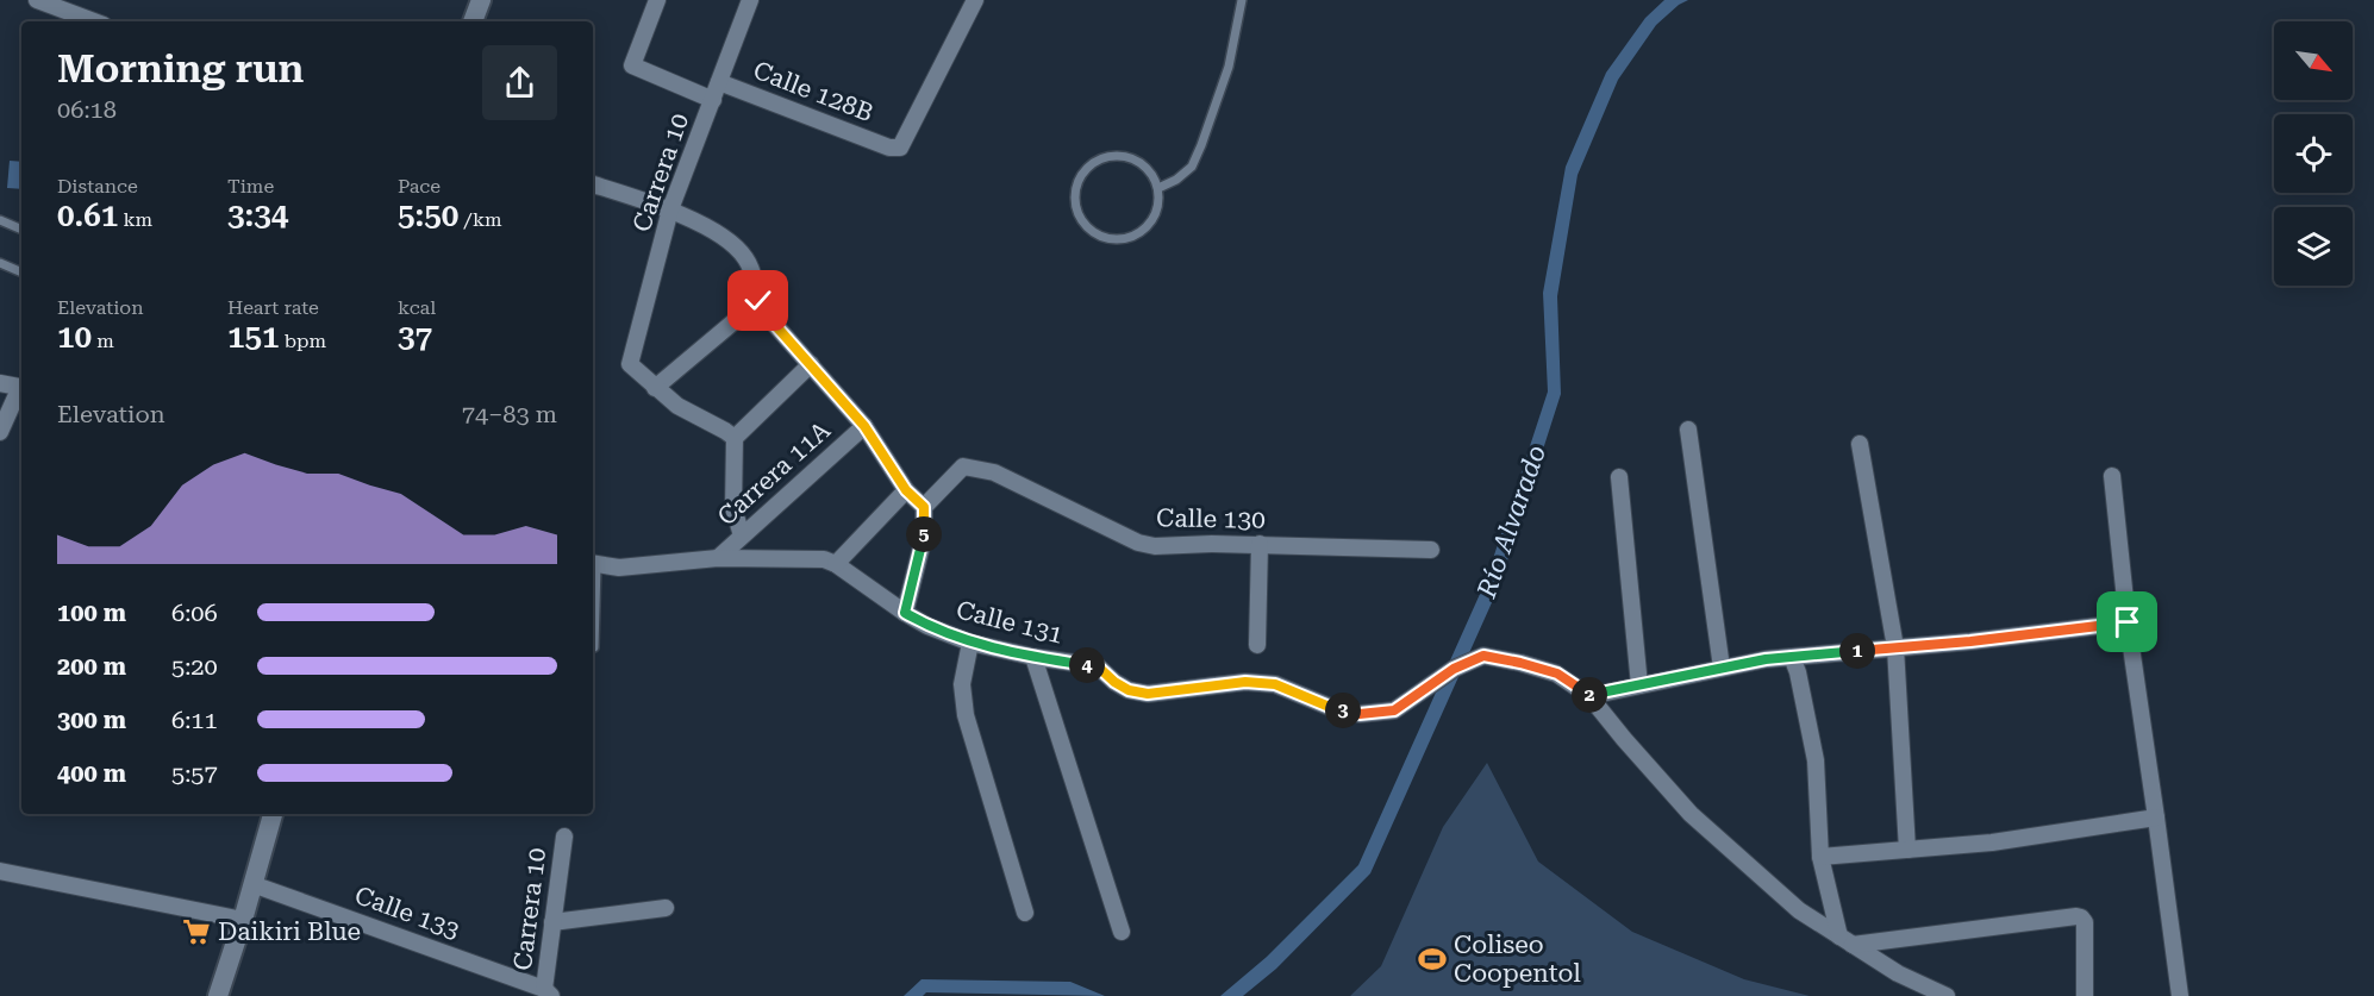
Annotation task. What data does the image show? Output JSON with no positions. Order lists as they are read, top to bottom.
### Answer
{
  "streets": {
    "street": [
      "Calle 128B",
      "Carrera 10",
      "Carrera 11A",
      "Calle 130",
      "Calle 131",
      "Calle 133"
    ]
  },
  "crossings": [
    ["Calle 128B", "Carrera 10"],
    ["Carrera 10", "Calle 133"],
    ["Carrera 11A", "Calle 131"]
  ],
  "water": ["Río Alvarado"],
  "places": {
    "supermarket": ["Daikiri Blue"],
    "sports": ["Coliseo Coopentol"]
  },
  "north": "bottom right",
  "page": {
    "heading": ["Morning run", "06:18"],
    "stats": [
      ["Distance", "0.61 km"],
      ["Time", "3:34"],
      ["Pace", "5:50 /km"],
      ["Elevation", "10 m"],
      ["Heart rate", "151 bpm"],
      ["kcal", "37"]
    ],
    "chart": ["Elevation", "74–83 m"],
    "pins": [
      "5",
      "1",
      "4",
      "2",
      "3"
    ],
    "list": [
      {
        "name": "100 m",
        "note": "6:06"
      },
      {
        "name": "200 m",
        "note": "5:20"
      },
      {
        "name": "300 m",
        "note": "6:11"
      },
      {
        "name": "400 m",
        "note": "5:57"
      }
    ]
  }
}
